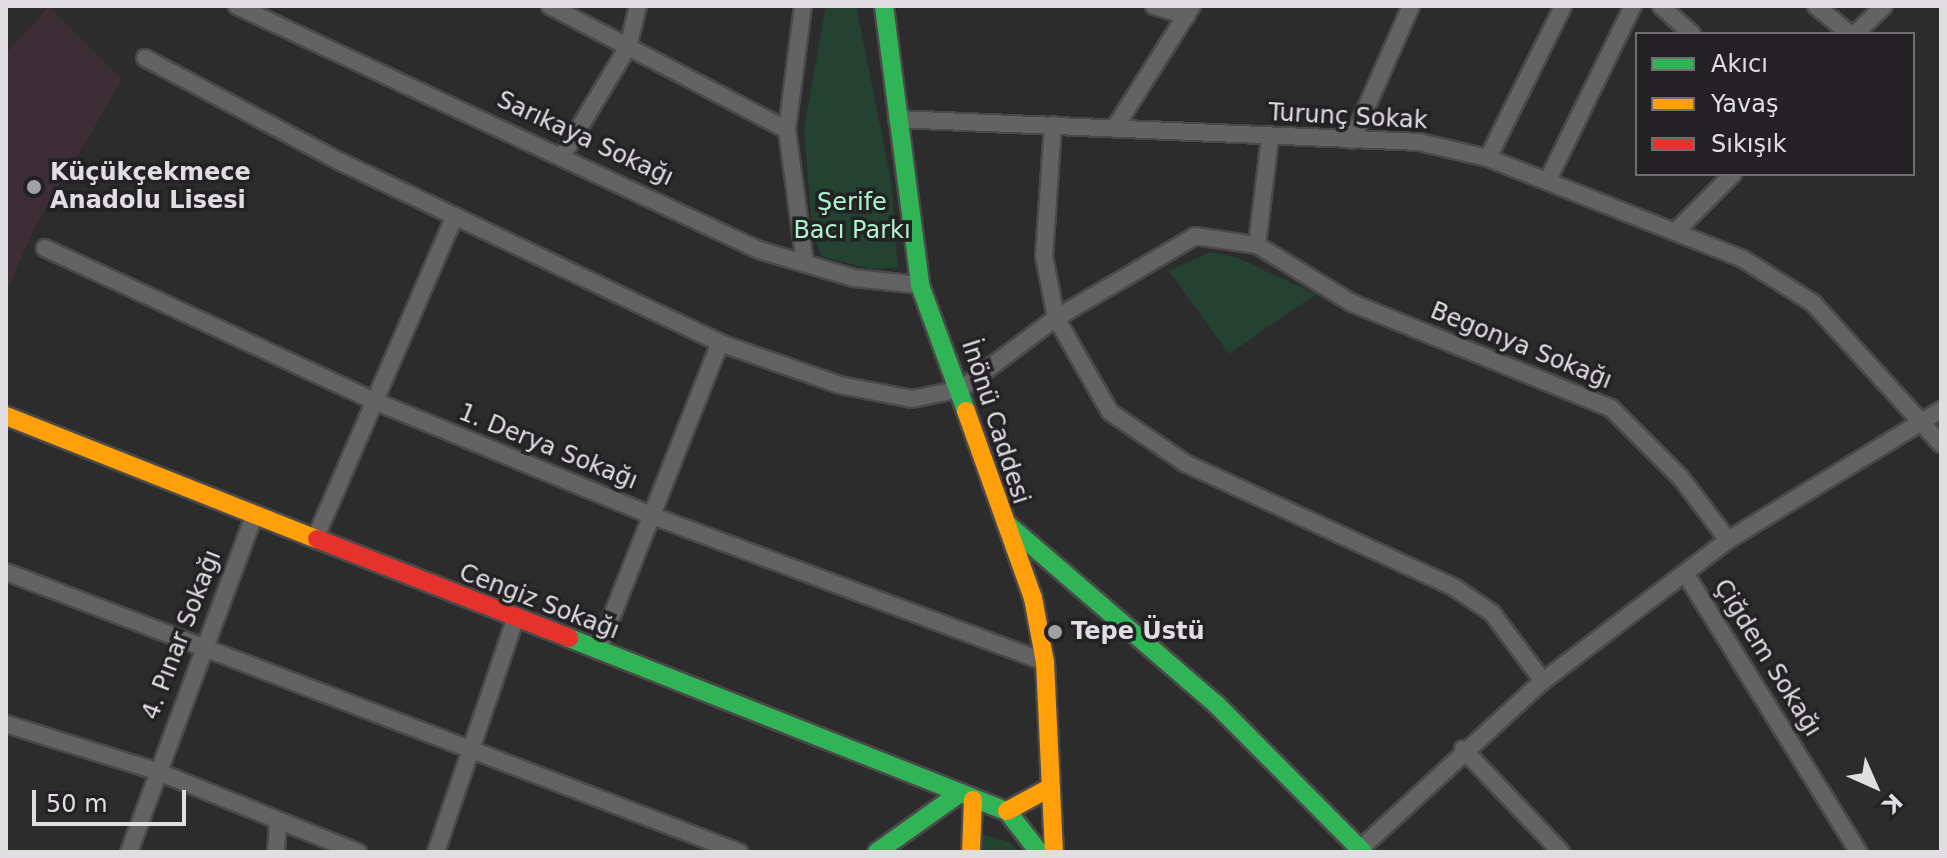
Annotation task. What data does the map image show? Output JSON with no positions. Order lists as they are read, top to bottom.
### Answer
{
  "streets": {
    "street": [
      "Turunç Sokak",
      "Sarıkaya Sokağı",
      "Begonya Sokağı",
      "İnönü Caddesi",
      "1. Derya Sokağı",
      "Cengiz Sokağı",
      "4. Pınar Sokağı",
      "Çiğdem Sokağı"
    ]
  },
  "crossings": [
    ["Turunç Sokak", "İnönü Caddesi"],
    ["Sarıkaya Sokağı", "İnönü Caddesi"],
    ["İnönü Caddesi", "1. Derya Sokağı"],
    ["Cengiz Sokağı", "4. Pınar Sokağı"]
  ],
  "parks": ["Şerife Bacı Parkı"],
  "places": ["Küçükçekmece Anadolu Lisesi", "Tepe Üstü"],
  "legend": ["Akıcı", "Yavaş", "Sıkışık"],
  "scale_bar": "50 m",
  "north": "bottom right"
}
